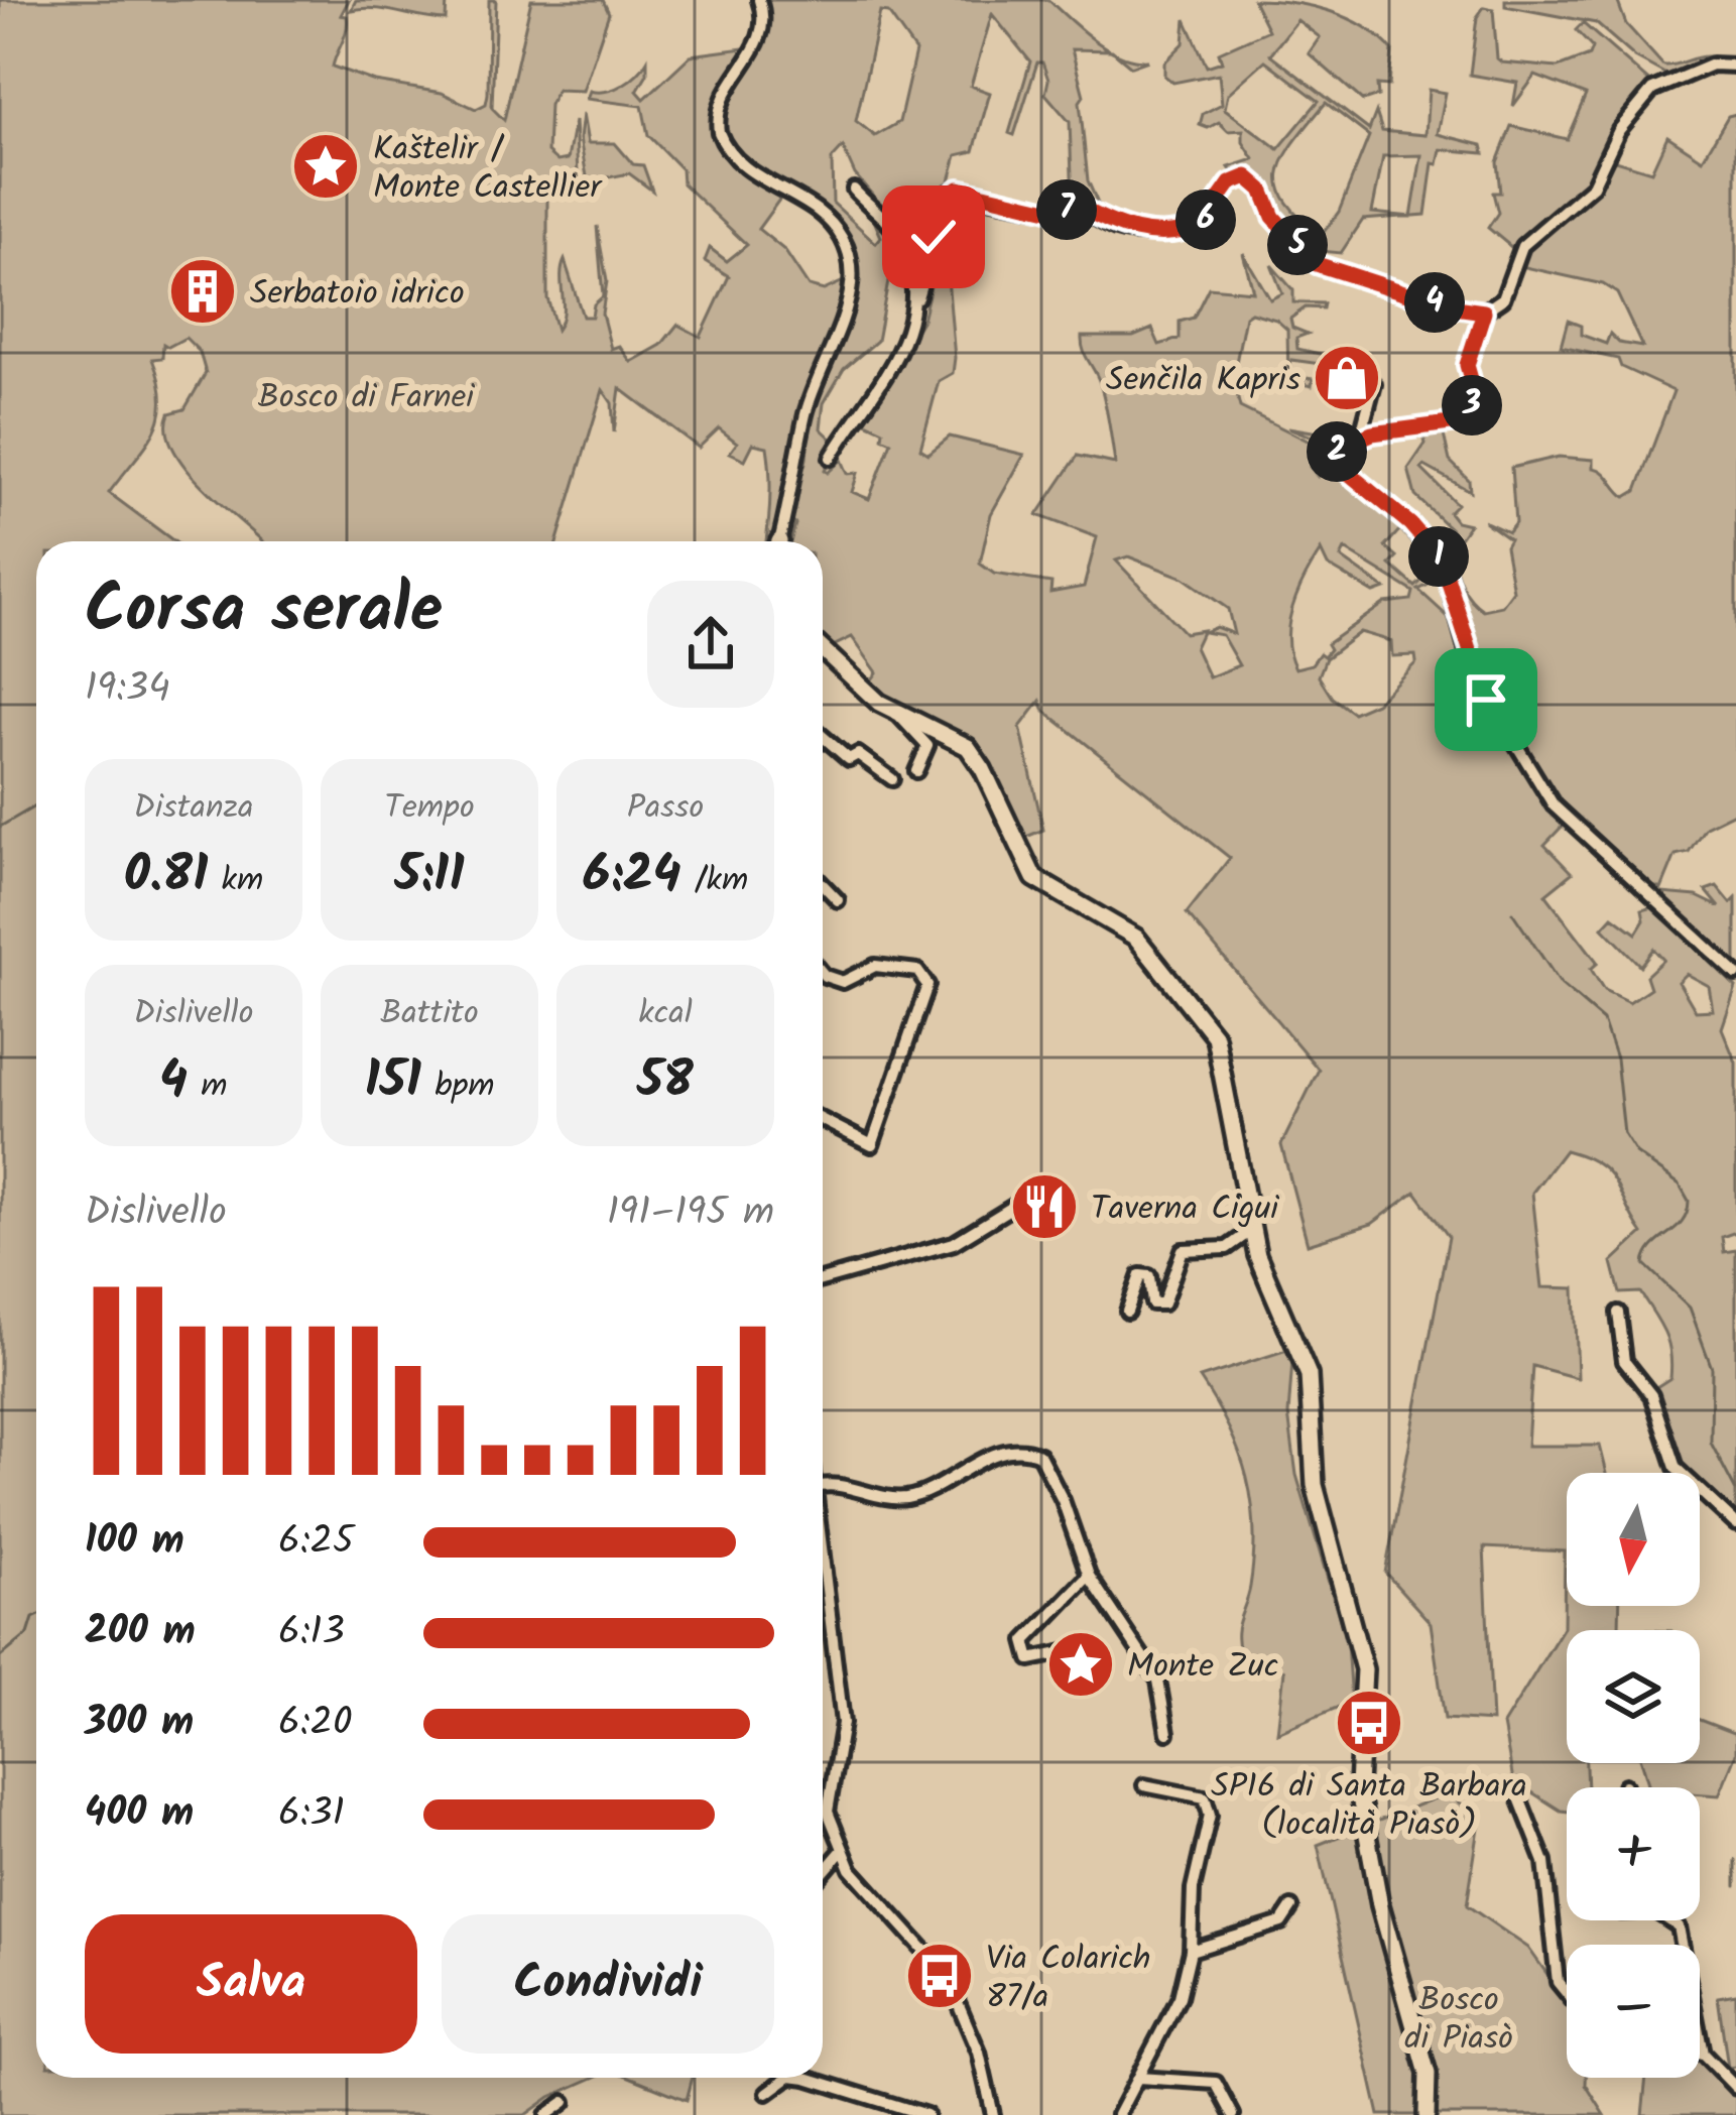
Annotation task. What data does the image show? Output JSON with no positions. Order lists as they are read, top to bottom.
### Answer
{
  "parks": ["Bosco di Farnei", "Bosco di Piasò"],
  "places": {
    "place": ["Kaštelir / Monte Castellier", "Monte Zuc"],
    "building": ["Serbatoio idrico"],
    "shop": ["Senčila Kapris"],
    "restaurant": ["Taverna Cigui"],
    "bus stop": ["SP16 di Santa Barbara (località Piasò)", "Via Colarich 87/a"]
  },
  "north": "bottom",
  "page": {
    "pins": [
      "7",
      "6",
      "5",
      "4",
      "3",
      "2",
      "1"
    ],
    "heading": ["Corsa serale", "19:34"],
    "stats": [
      ["Distanza", "0.81 km"],
      ["Tempo", "5:11"],
      ["Passo", "6:24 /km"],
      ["Dislivello", "4 m"],
      ["Battito", "151 bpm"],
      ["kcal", "58"]
    ],
    "chart": ["Dislivello", "191–195 m"],
    "map_buttons": ["+", "−"],
    "list": [
      {
        "name": "100 m",
        "note": "6:25"
      },
      {
        "name": "200 m",
        "note": "6:13"
      },
      {
        "name": "300 m",
        "note": "6:20"
      },
      {
        "name": "400 m",
        "note": "6:31"
      }
    ],
    "buttons": ["Salva", "Condividi"]
  }
}
